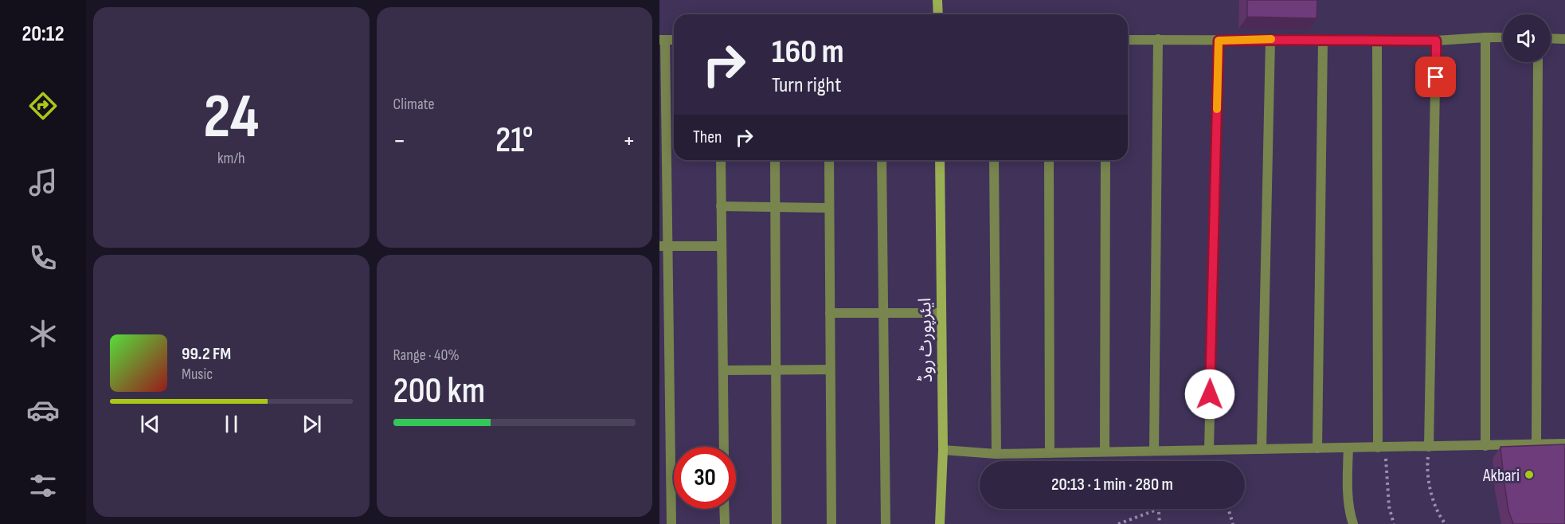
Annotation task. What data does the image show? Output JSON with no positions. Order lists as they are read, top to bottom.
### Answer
{
  "streets": {
    "street": ["ایئرپورٹ روڈ"]
  },
  "places": ["Akbari"],
  "page": {
    "tabs": "20:12",
    "tile": [
      ["24", "km/h"],
      "Climate",
      ["Range · 40%", "200 km"]
    ],
    "turn": ["160 m", "Turn right"],
    "then": "Then",
    "heat": ["−", "21°", "+"],
    "song": ["99.2 FM", "Music"],
    "limit": "30",
    "trip": "20:13 · 1 min · 280 m"
  }
}
